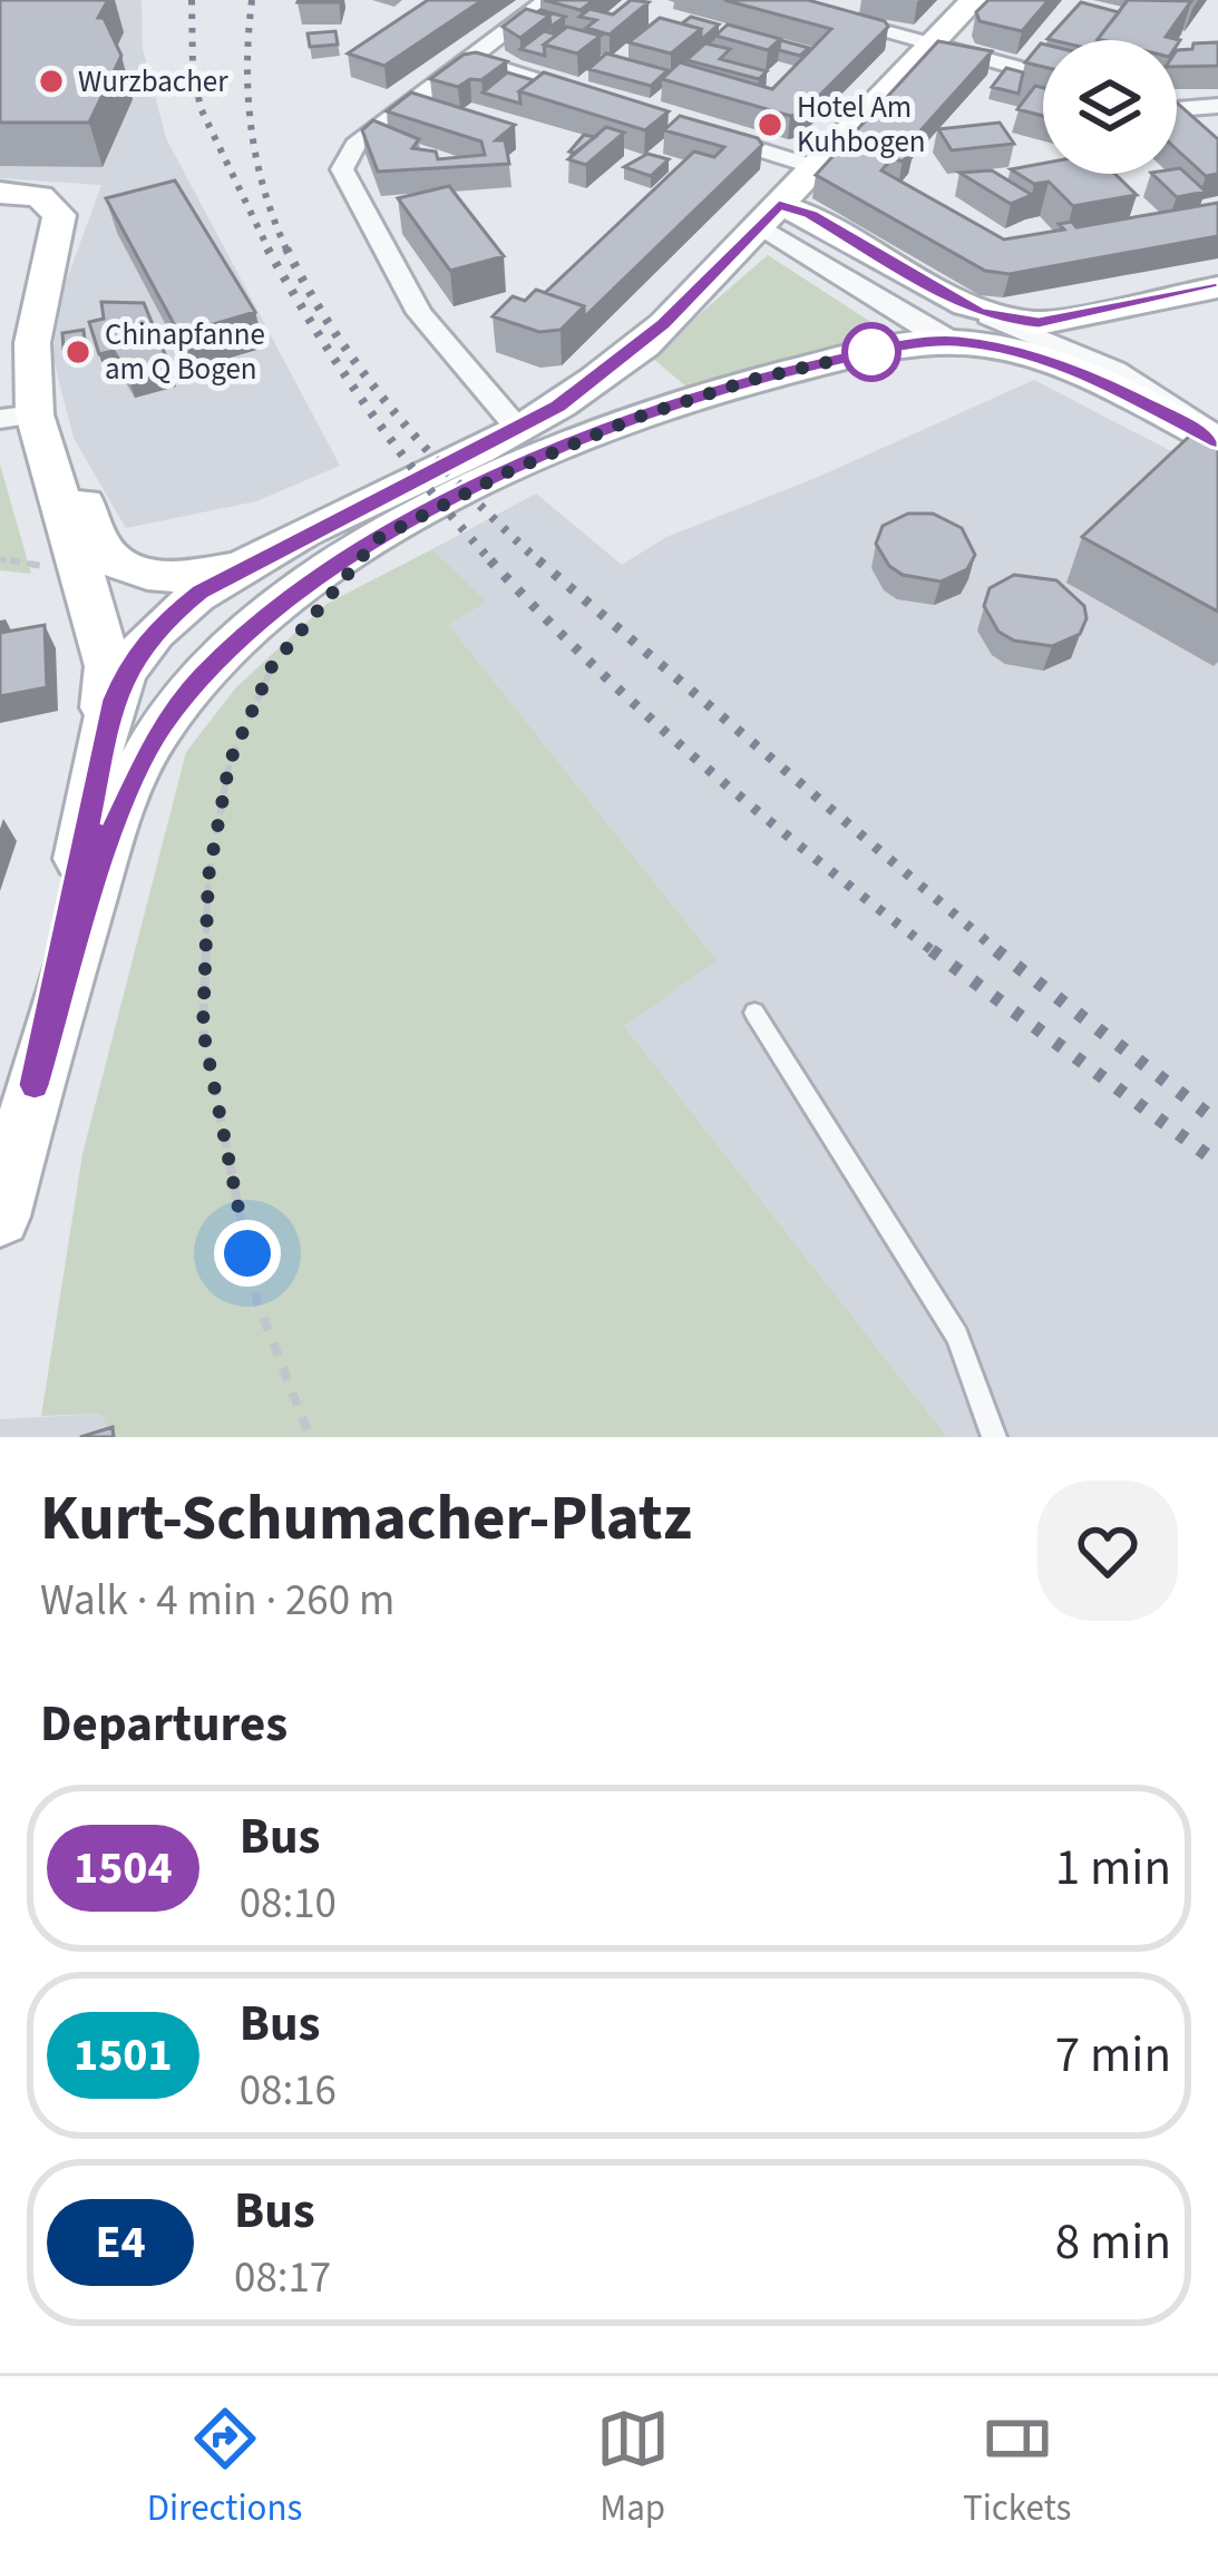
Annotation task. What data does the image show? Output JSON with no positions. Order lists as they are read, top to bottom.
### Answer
{
  "places": ["Wurzbacher", "Hotel Am Kuhbogen", "Chinapfanne am Q Bogen"],
  "lines": ["bus line 1504"],
  "page": {
    "heading": [
      ["Kurt-Schumacher-Platz", "Walk · 4 min · 260 m"],
      "Departures"
    ],
    "list": [
      {
        "mark": "1504",
        "name": "Bus",
        "note": "08:10",
        "value": "1 min"
      },
      {
        "mark": "1501",
        "name": "Bus",
        "note": "08:16",
        "value": "7 min"
      },
      {
        "mark": "E4",
        "name": "Bus",
        "note": "08:17",
        "value": "8 min"
      }
    ],
    "tabs": ["Directions", "Map", "Tickets"]
  }
}
